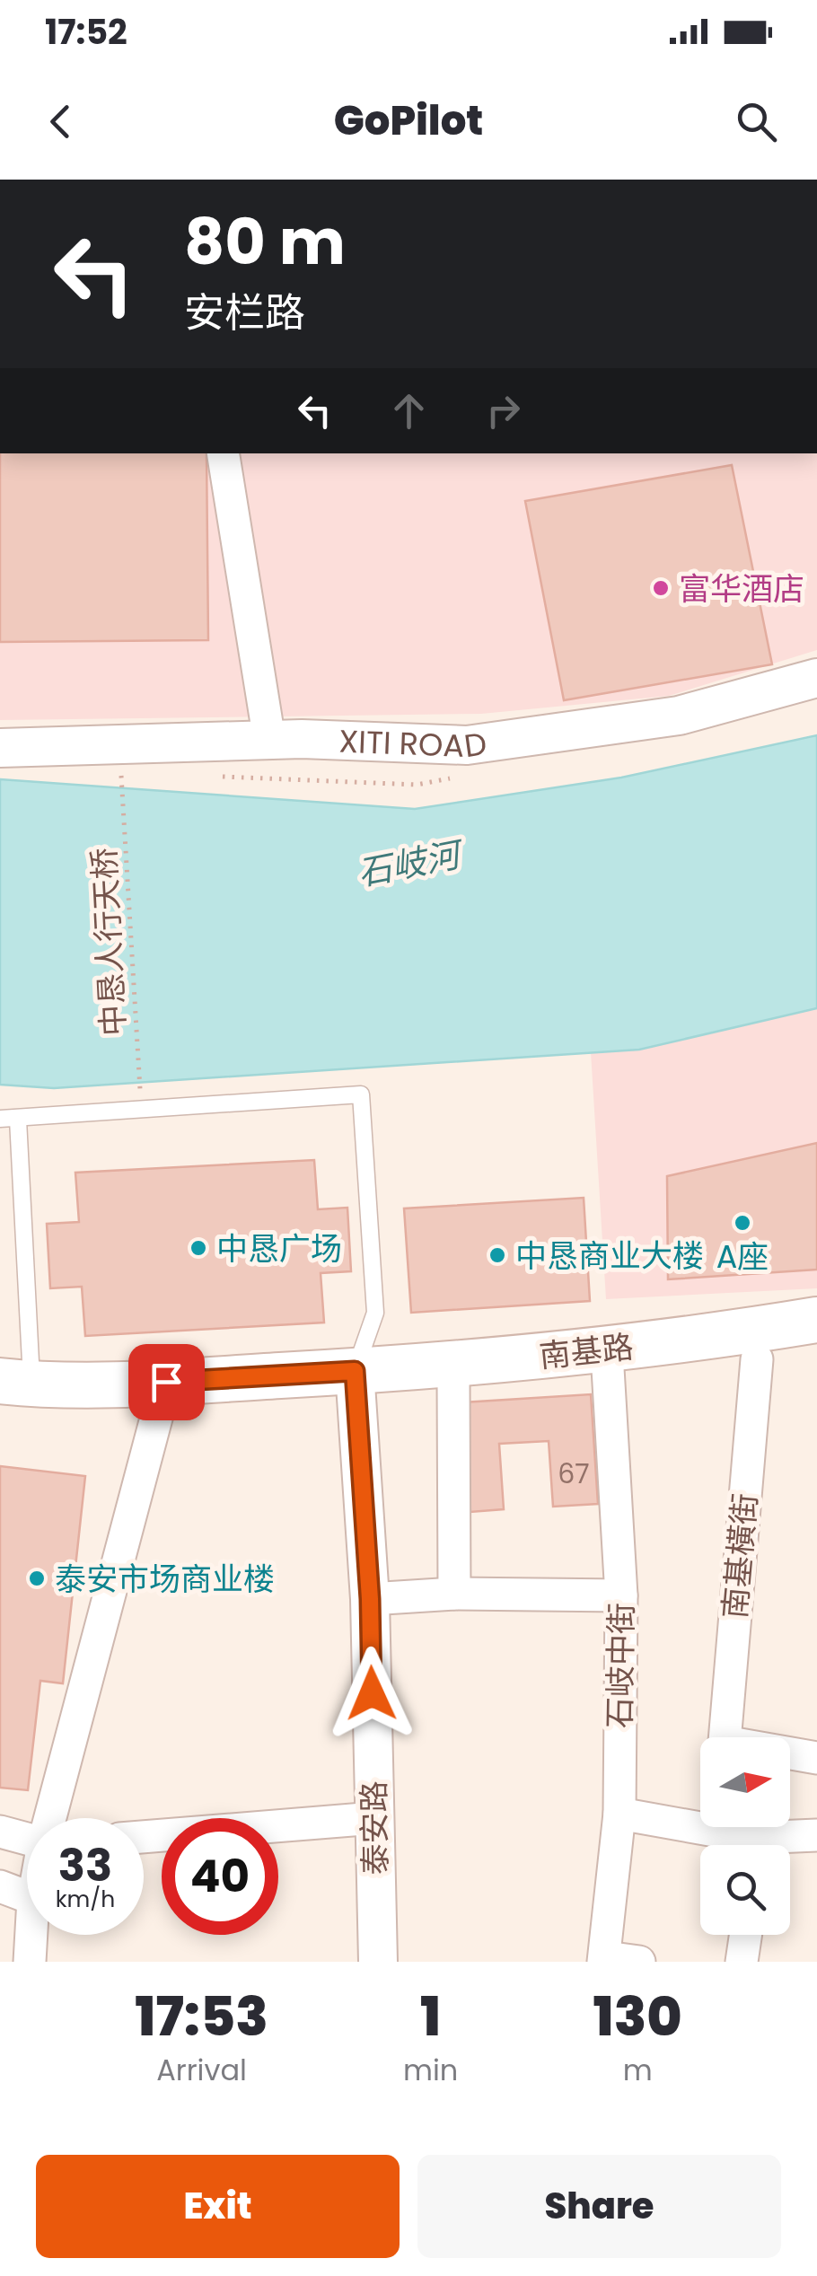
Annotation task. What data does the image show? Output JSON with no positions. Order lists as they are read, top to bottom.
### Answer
{
  "streets": {
    "main road": ["南基路"],
    "street": [
      "XITI ROAD",
      "南基橫街",
      "石岐中街",
      "泰安路"
    ],
    "path": ["中恳人行天桥"]
  },
  "crossings": [
    ["南基路", "南基橫街"],
    ["南基路", "石岐中街"],
    ["南基路", "泰安路"]
  ],
  "water": ["石岐河"],
  "places": [
    "富华酒店",
    "A座",
    "中恳广场",
    "中恳商业大楼",
    "泰安市场商业楼"
  ],
  "house_numbers": ["67"],
  "north": "right",
  "page": {
    "status": "17:52",
    "header": "GoPilot",
    "turn": ["80 m", "安栏路"],
    "speed": "33 km/h",
    "limit": "40",
    "eta": [
      "17:53",
      "Arrival",
      "1",
      "min",
      "130",
      "m"
    ],
    "buttons": ["Exit", "Share"]
  }
}
